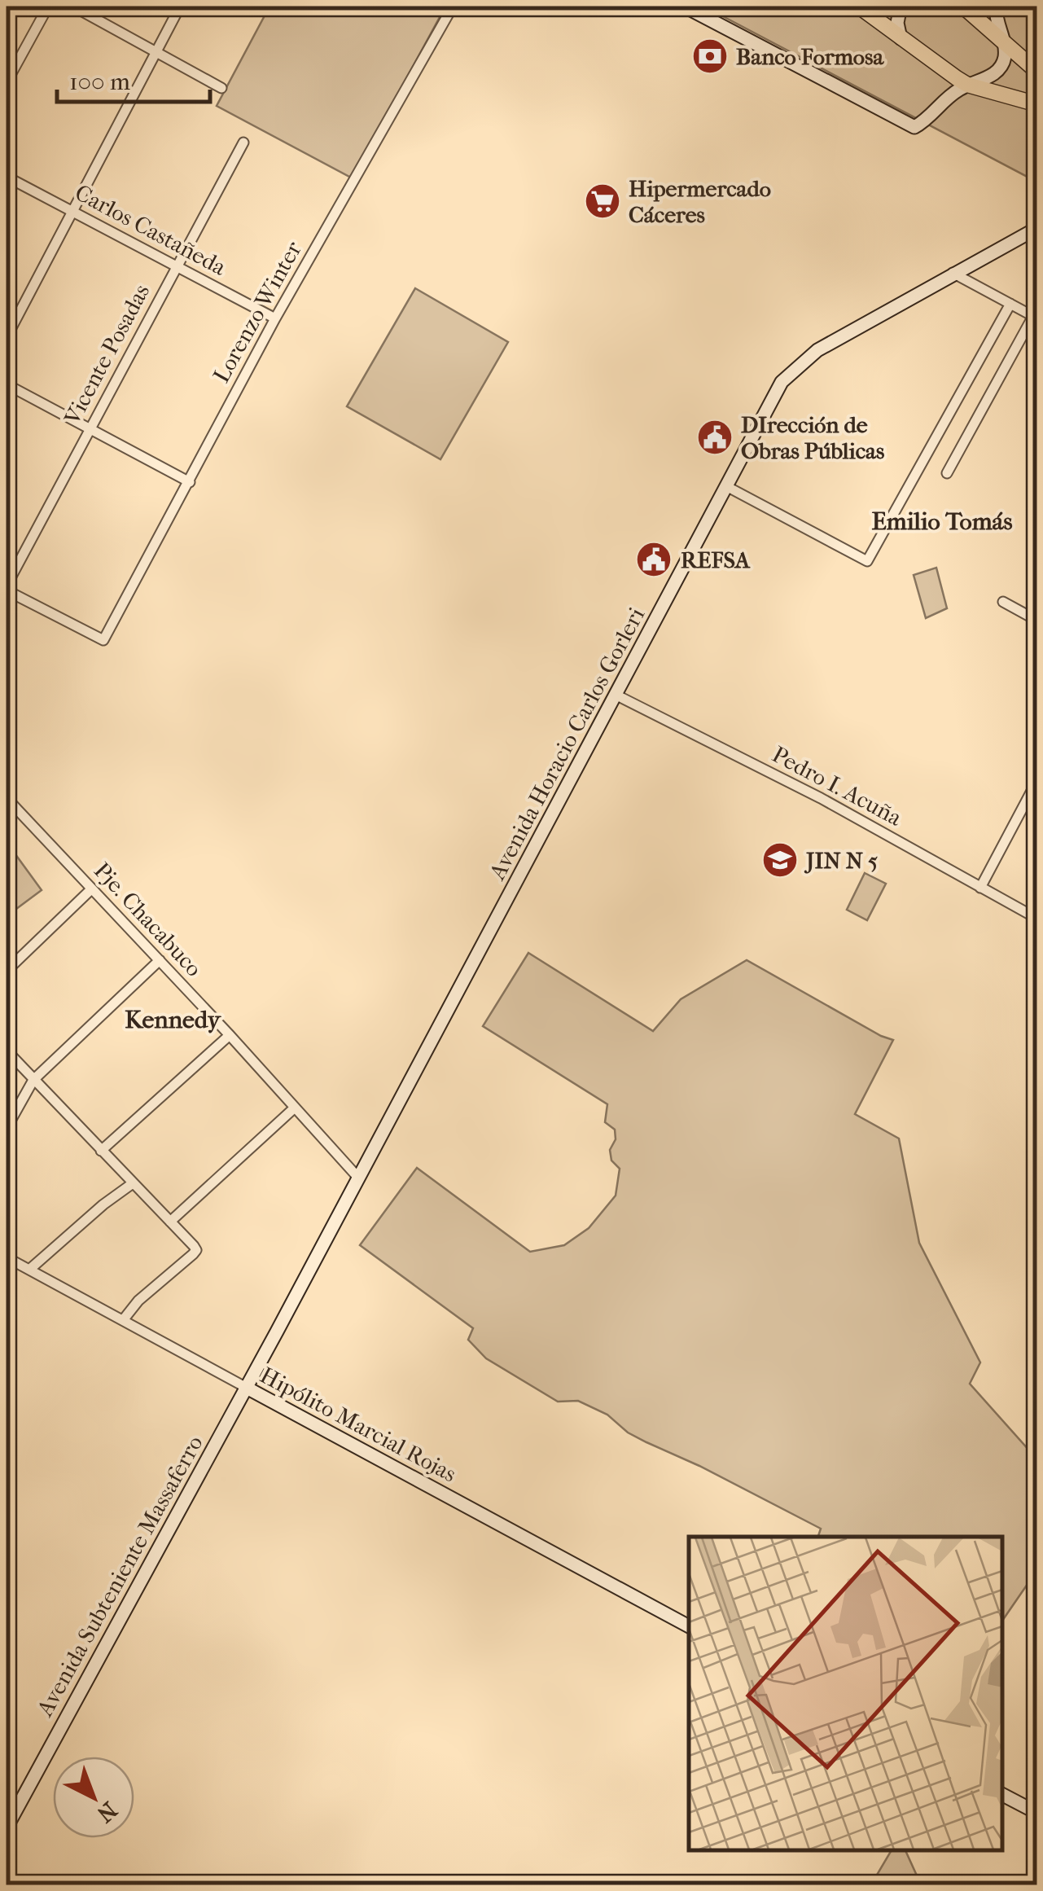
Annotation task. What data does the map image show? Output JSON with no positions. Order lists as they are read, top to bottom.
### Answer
{
  "streets": {
    "main road": ["Avenida Horacio Carlos Gorleri", "Hipólito Marcial Rojas", "Avenida Subteniente Massaferro"],
    "street": [
      "Carlos Castañeda",
      "Lorenzo Winter",
      "Vicente Posadas",
      "Pedro I. Acuña",
      "Pje. Chacabuco"
    ]
  },
  "crossings": [
    ["Carlos Castañeda", "Lorenzo Winter"],
    ["Carlos Castañeda", "Vicente Posadas"],
    ["Lorenzo Winter", "Vicente Posadas"],
    ["Avenida Horacio Carlos Gorleri", "Pedro I. Acuña"],
    ["Avenida Horacio Carlos Gorleri", "Pje. Chacabuco"],
    ["Avenida Horacio Carlos Gorleri", "Hipólito Marcial Rojas"],
    ["Avenida Horacio Carlos Gorleri", "Avenida Subteniente Massaferro"],
    ["Hipólito Marcial Rojas", "Avenida Subteniente Massaferro"]
  ],
  "districts": ["Emilio Tomás", "Kennedy"],
  "places": {
    "bank": ["Banco Formosa"],
    "supermarket": ["Hipermercado Cáceres"],
    "public building": ["DIrección de Obras Públicas", "REFSA"],
    "school or university": ["JIN N 5"]
  },
  "scale_bar": "100 m",
  "north": "bottom right"
}
